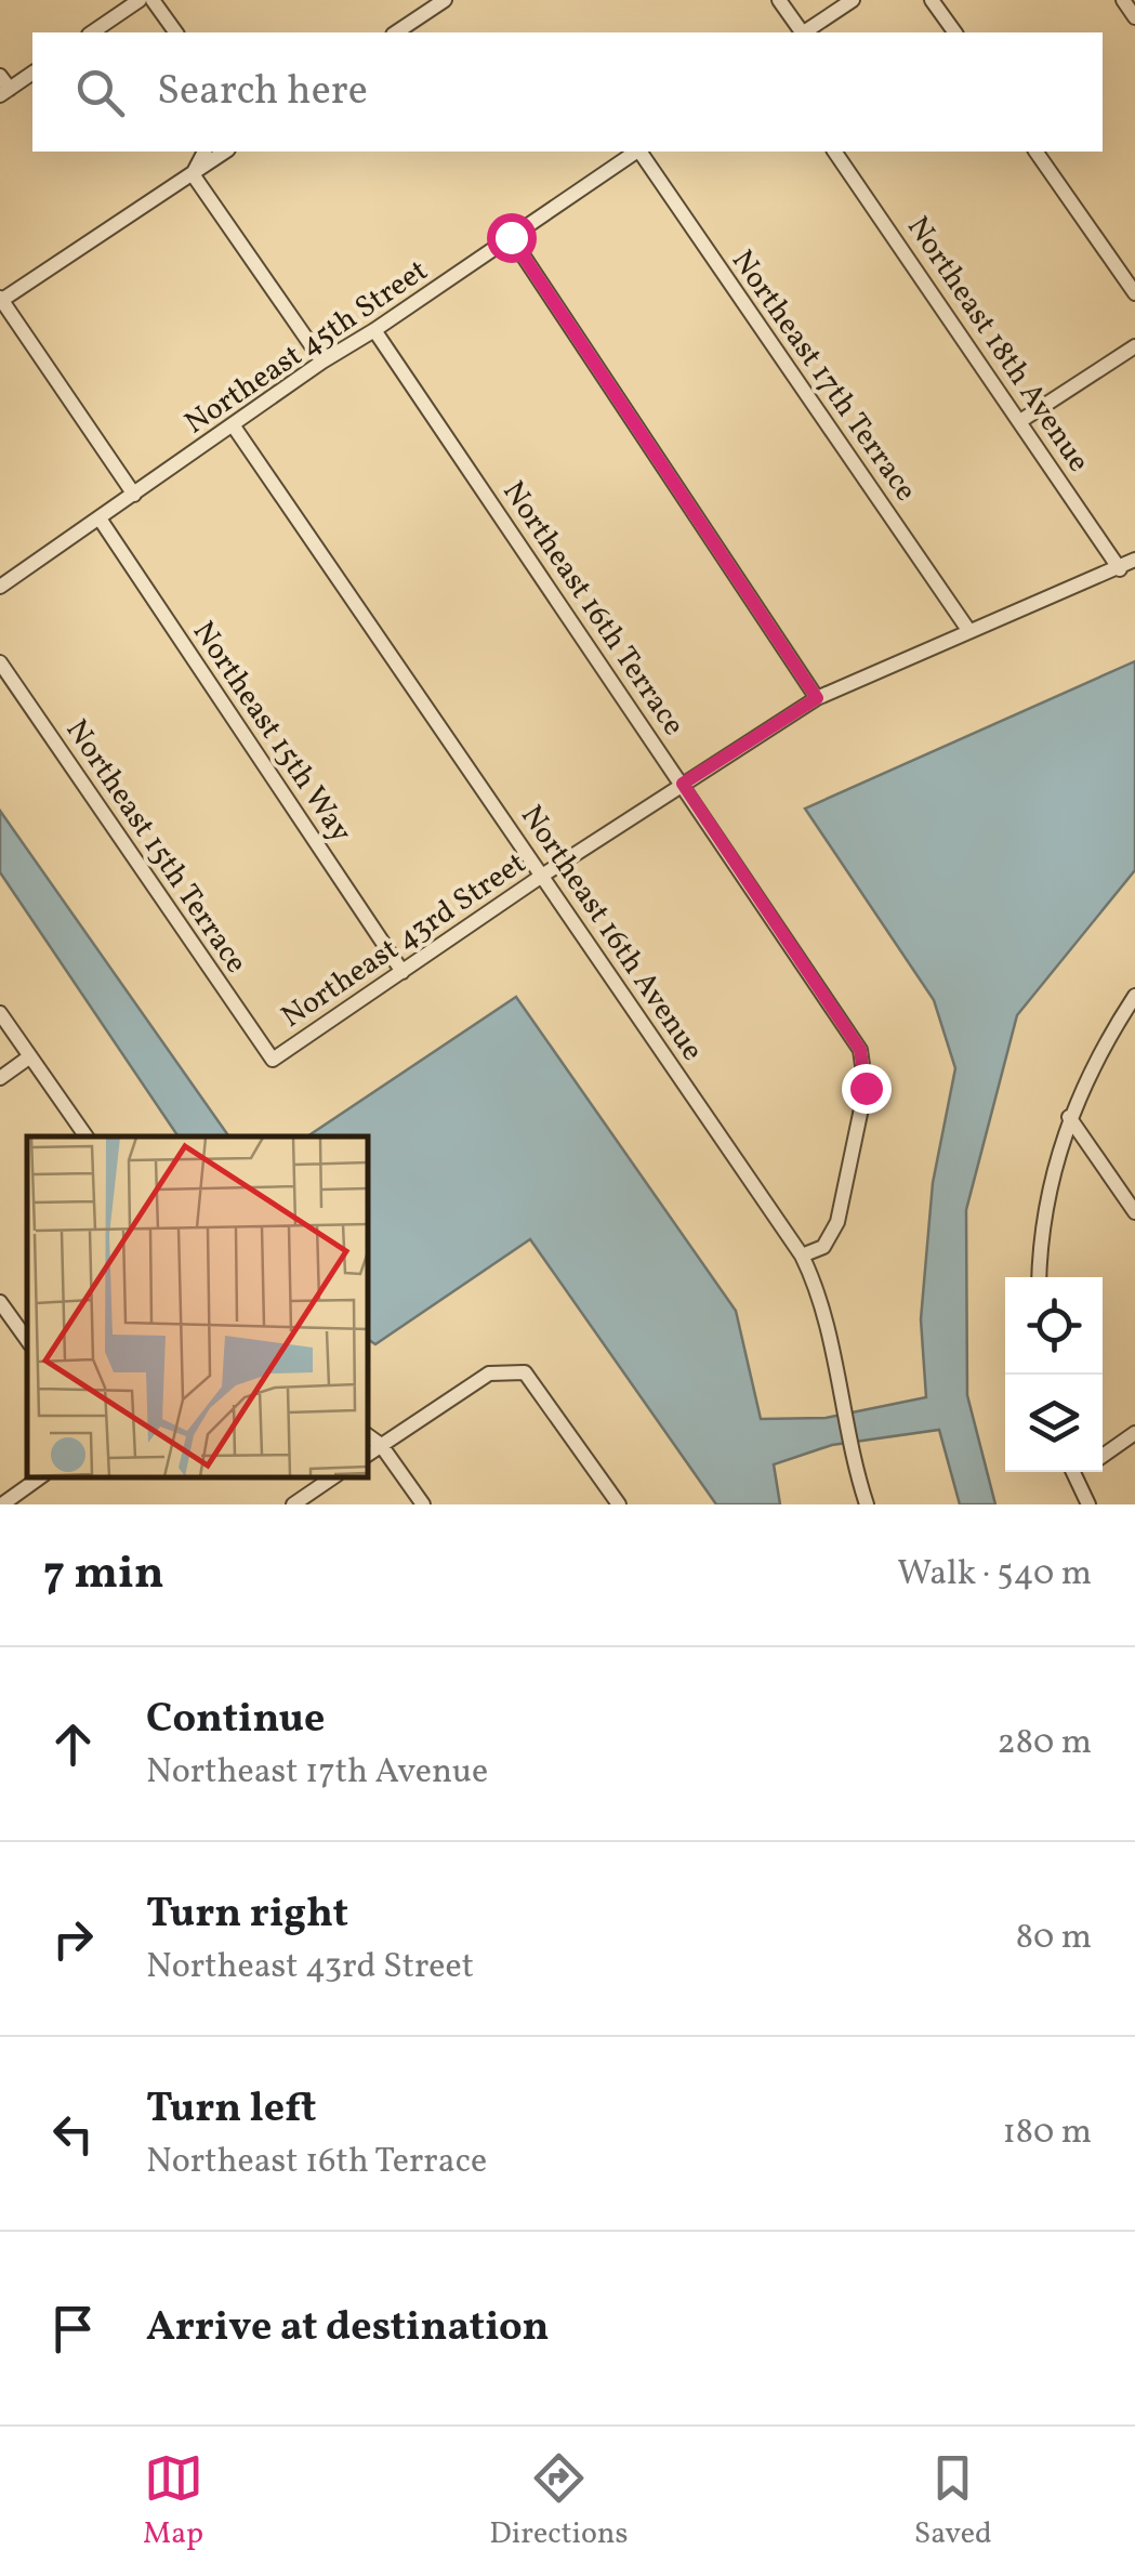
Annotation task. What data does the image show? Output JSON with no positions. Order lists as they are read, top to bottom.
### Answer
{
  "streets": {
    "street": [
      "Northeast 18th Avenue",
      "Northeast 45th Street",
      "Northeast 17th Terrace",
      "Northeast 16th Terrace",
      "Northeast 15th Way",
      "Northeast 15th Terrace",
      "Northeast 16th Avenue",
      "Northeast 43rd Street"
    ]
  },
  "crossings": [
    ["Northeast 18th Avenue", "Northeast 43rd Street"],
    ["Northeast 45th Street", "Northeast 16th Terrace"],
    ["Northeast 45th Street", "Northeast 15th Way"],
    ["Northeast 45th Street", "Northeast 16th Avenue"],
    ["Northeast 17th Terrace", "Northeast 43rd Street"],
    ["Northeast 16th Terrace", "Northeast 16th Avenue"],
    ["Northeast 16th Terrace", "Northeast 43rd Street"],
    ["Northeast 15th Way", "Northeast 43rd Street"],
    ["Northeast 15th Terrace", "Northeast 43rd Street"],
    ["Northeast 16th Avenue", "Northeast 43rd Street"]
  ],
  "page": {
    "search": "Search here",
    "heading": ["7 min", "Walk · 540 m"],
    "list": [
      ["Continue", "Northeast 17th Avenue", "280 m"],
      ["Turn right", "Northeast 43rd Street", "80 m"],
      ["Turn left", "Northeast 16th Terrace", "180 m"],
      "Arrive at destination"
    ],
    "nav": ["Map", "Directions", "Saved"]
  }
}
